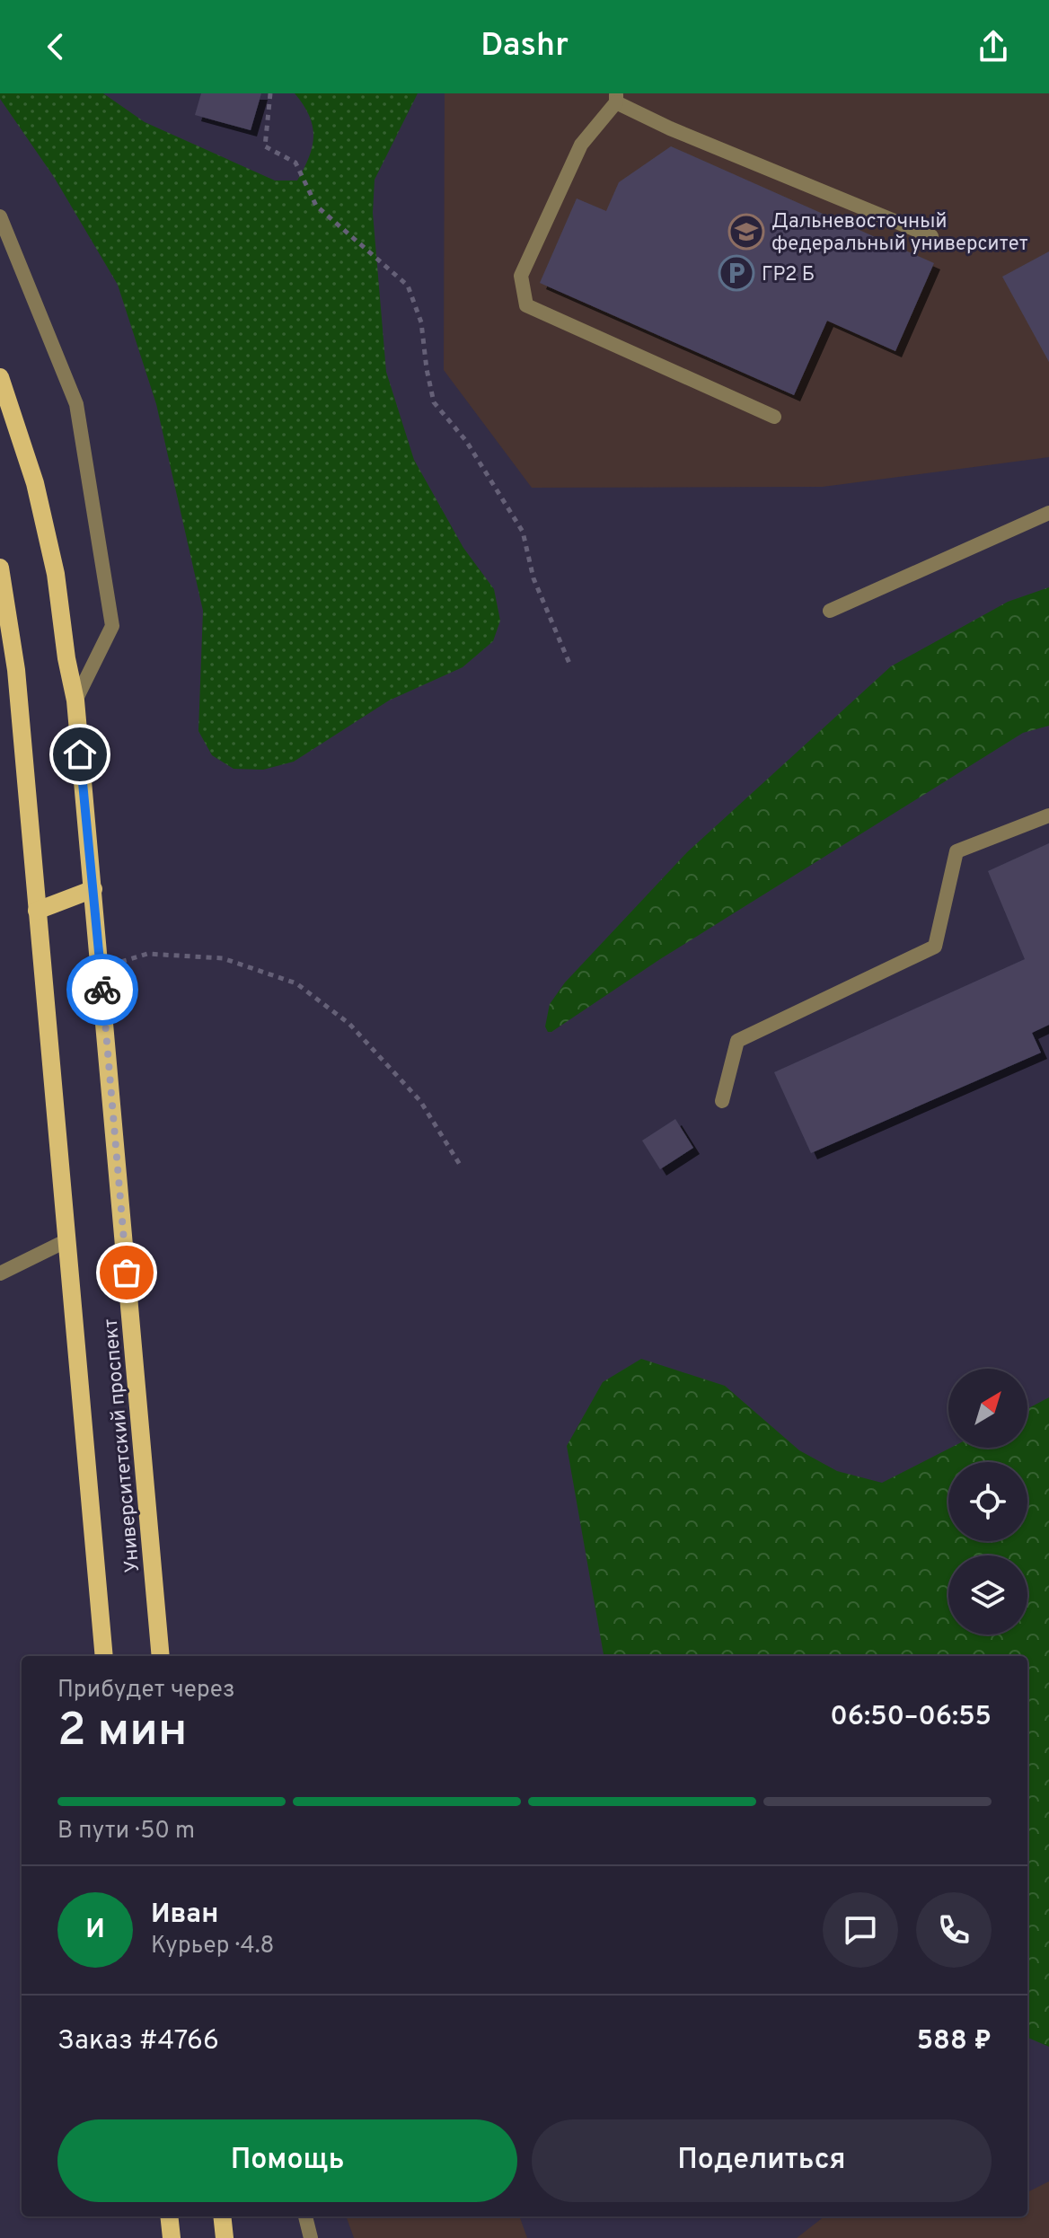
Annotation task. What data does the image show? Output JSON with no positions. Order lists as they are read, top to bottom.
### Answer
{
  "streets": {
    "main road": ["Университетский проспект"]
  },
  "places": {
    "school or university": ["Дальневосточный федеральный университет"],
    "parking": ["ГР2 Б"]
  },
  "north": "top right",
  "page": {
    "header": "Dashr",
    "heading": ["2 мин", "Прибудет через", "06:50–06:55"],
    "panel": [
      "Иван",
      "Курьер · 4.8",
      "Заказ #4766",
      "588 ₽"
    ],
    "bar": "В пути · 50 m",
    "round": "И",
    "buttons": ["Помощь", "Поделиться"]
  }
}
